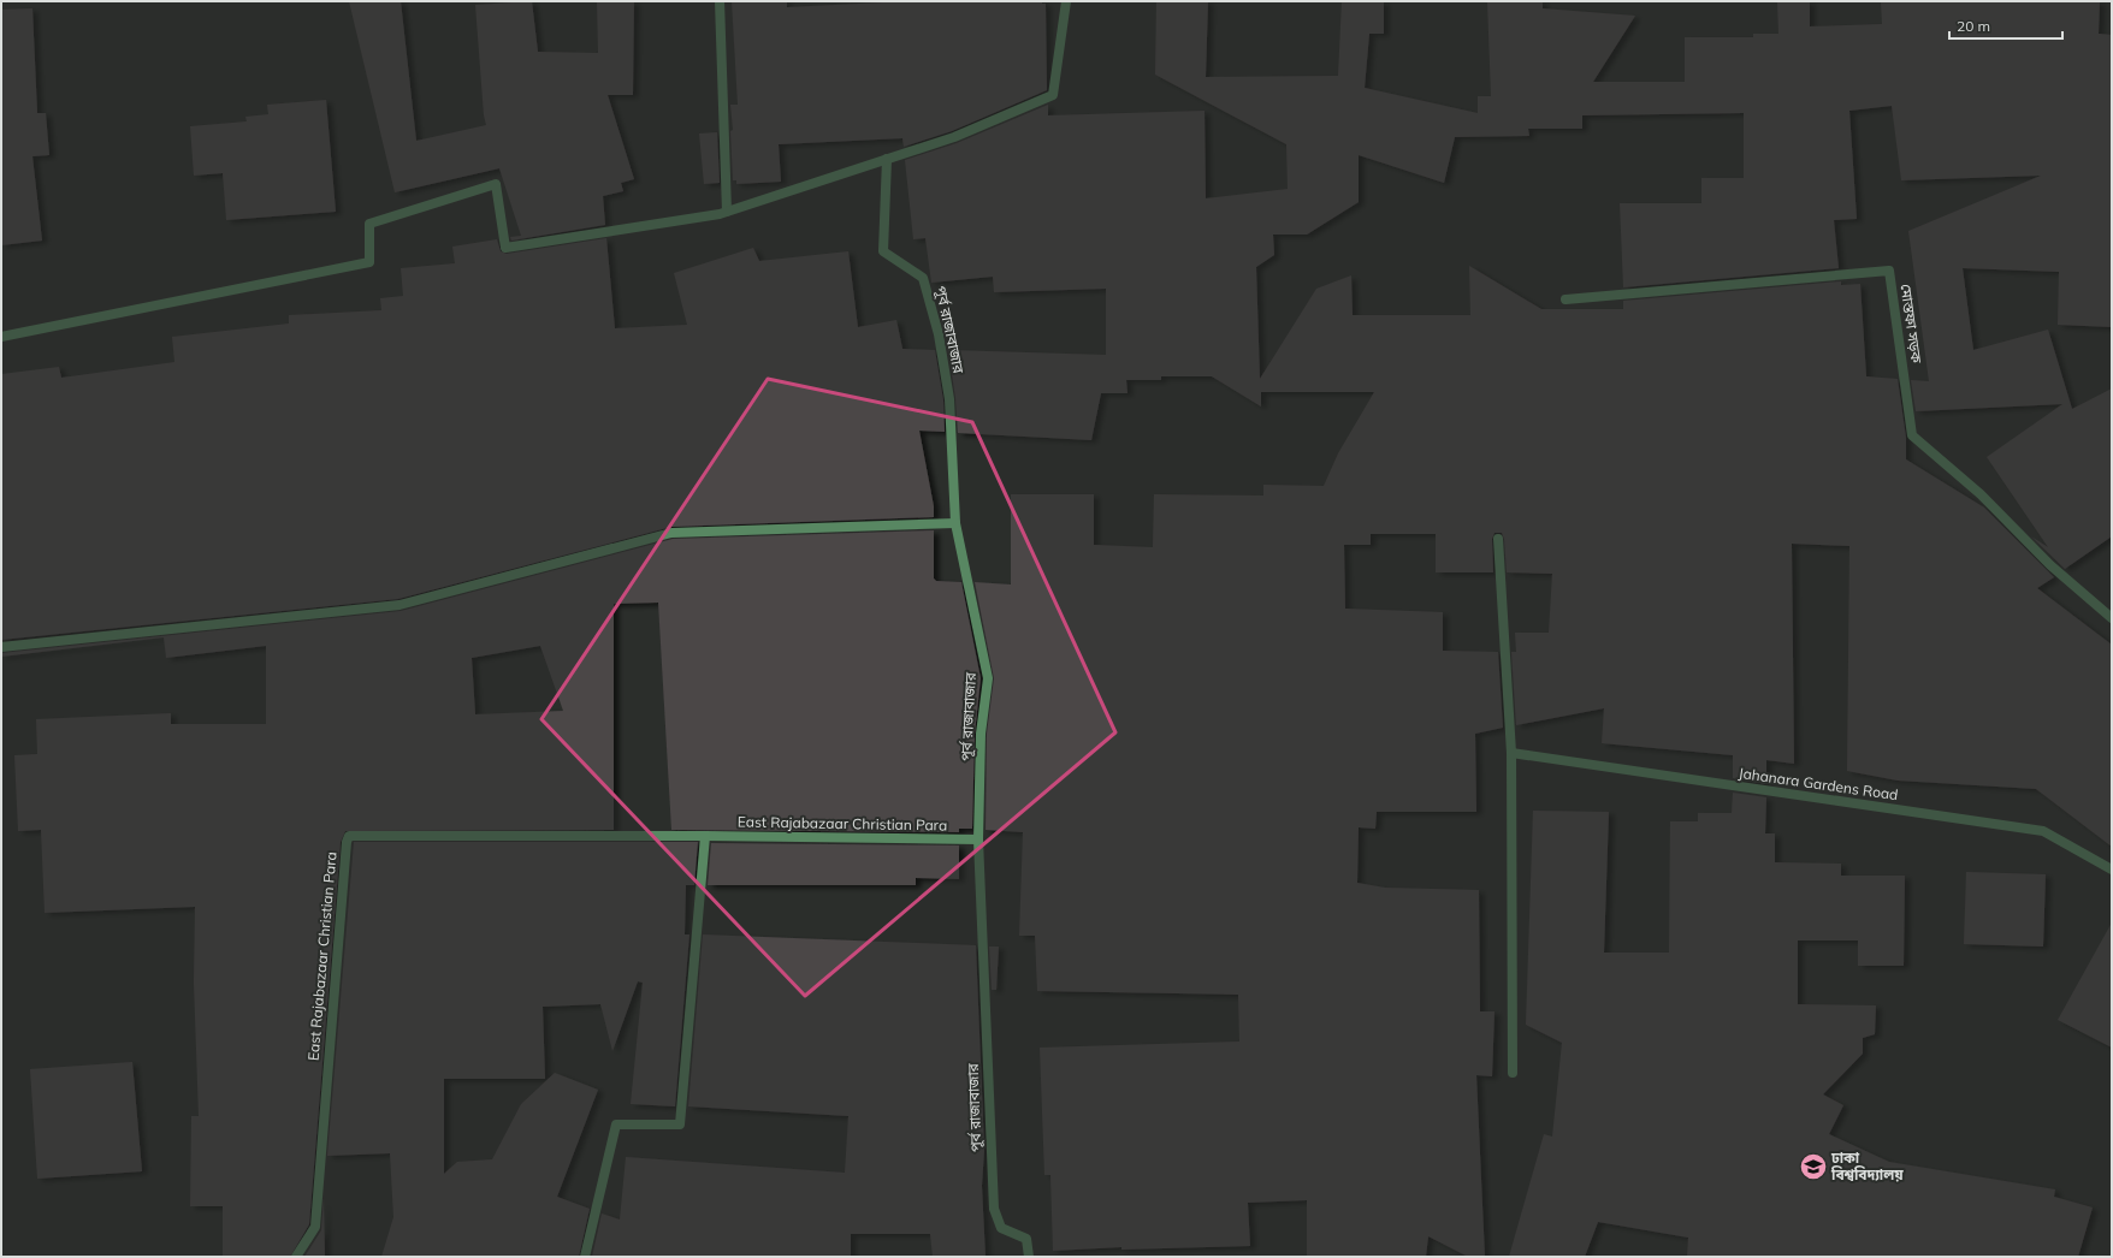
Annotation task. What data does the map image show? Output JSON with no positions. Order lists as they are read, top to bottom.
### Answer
{
  "streets": {
    "street": [
      "মোস্তফা সড়ক",
      "পূর্ব রাজাবাজার",
      "Jahanara Gardens Road",
      "East Rajabazaar Christian Para"
    ]
  },
  "crossings": [
    ["পূর্ব রাজাবাজার", "East Rajabazaar Christian Para"]
  ],
  "places": {
    "school or university": ["ঢাকা বিশ্ববিদ্যালয়"]
  },
  "scale_bar": "20 m"
}
